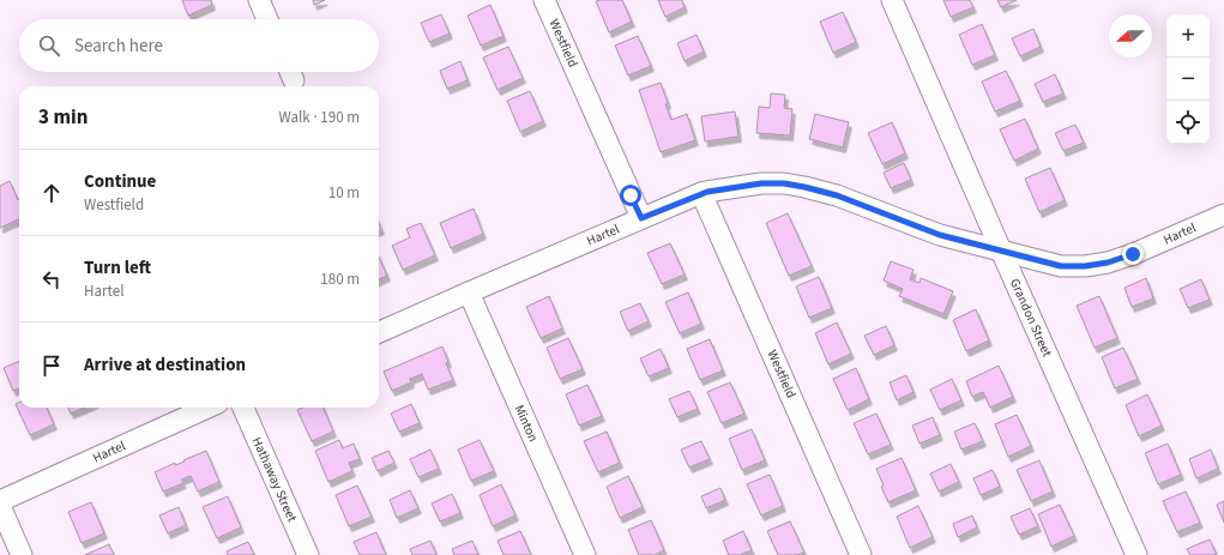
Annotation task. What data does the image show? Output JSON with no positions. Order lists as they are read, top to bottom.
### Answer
{
  "streets": {
    "street": [
      "Westfield",
      "Hartel",
      "Grandon Street",
      "Minton",
      "Hathaway Street"
    ]
  },
  "crossings": [
    ["Westfield", "Hartel"],
    ["Hartel", "Grandon Street"],
    ["Hartel", "Minton"]
  ],
  "north": "left",
  "page": {
    "map_buttons": ["+", "−"],
    "search": "Search here",
    "heading": ["3 min", "Walk · 190 m"],
    "list": [
      ["Continue", "Westfield", "10 m"],
      ["Turn left", "Hartel", "180 m"],
      "Arrive at destination"
    ]
  }
}
